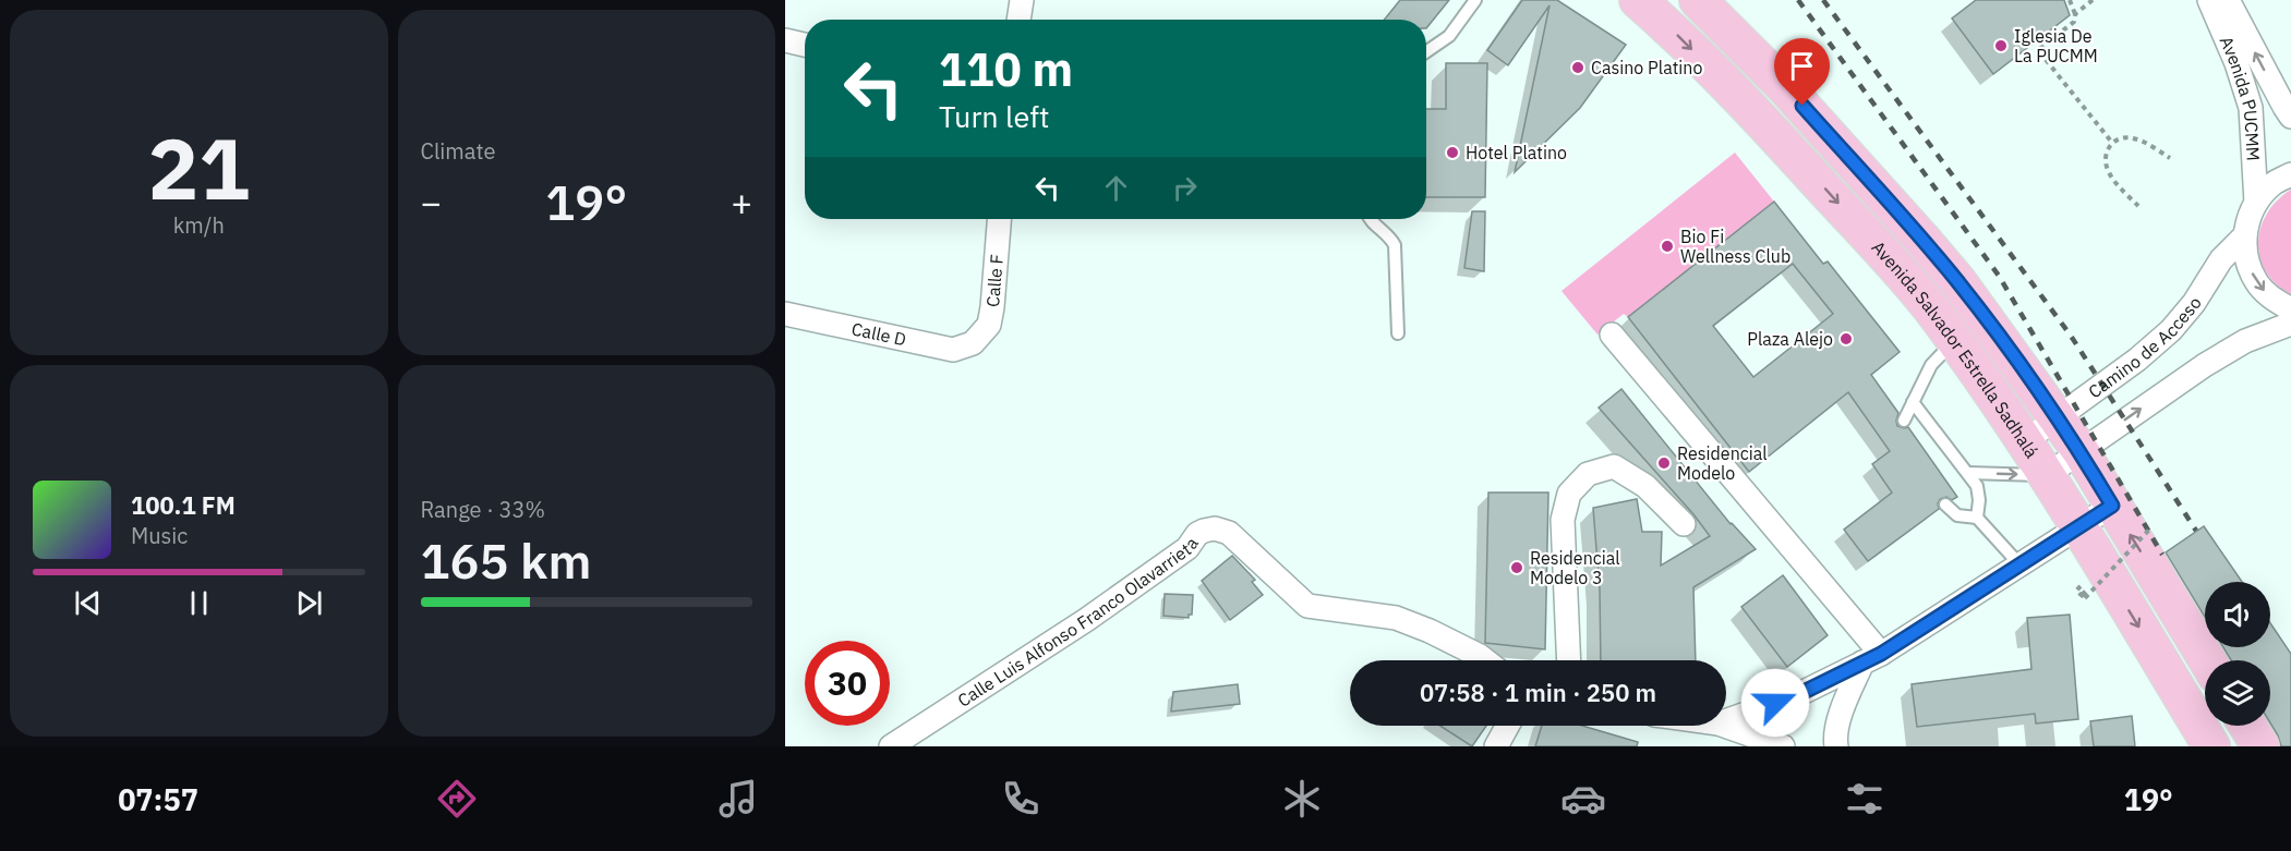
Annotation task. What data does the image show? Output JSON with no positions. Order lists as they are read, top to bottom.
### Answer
{
  "streets": {
    "main road": ["Avenida Salvador Estrella Sadhalá"],
    "street": [
      "Avenida PUCMM",
      "Calle F",
      "Calle D",
      "Camino de Acceso",
      "Calle Luis Alfonso Franco Olavarrieta"
    ]
  },
  "crossings": [
    ["Calle F", "Calle D"],
    ["Camino de Acceso", "Avenida Salvador Estrella Sadhalá"]
  ],
  "places": [
    "Iglesia De La PUCMM",
    "Casino Platino",
    "Hotel Platino",
    "Bio Fi Wellness Club",
    "Plaza Alejo",
    "Residencial Modelo",
    "Residencial Modelo 3"
  ],
  "page": {
    "tile": [
      ["21", "km/h"],
      "Climate",
      ["Range · 33%", "165 km"]
    ],
    "turn": ["110 m", "Turn left"],
    "heat": ["−", "19°", "+"],
    "song": ["100.1 FM", "Music"],
    "limit": "30",
    "trip": "07:58 · 1 min · 250 m",
    "tabs": ["07:57", "19°"]
  }
}
